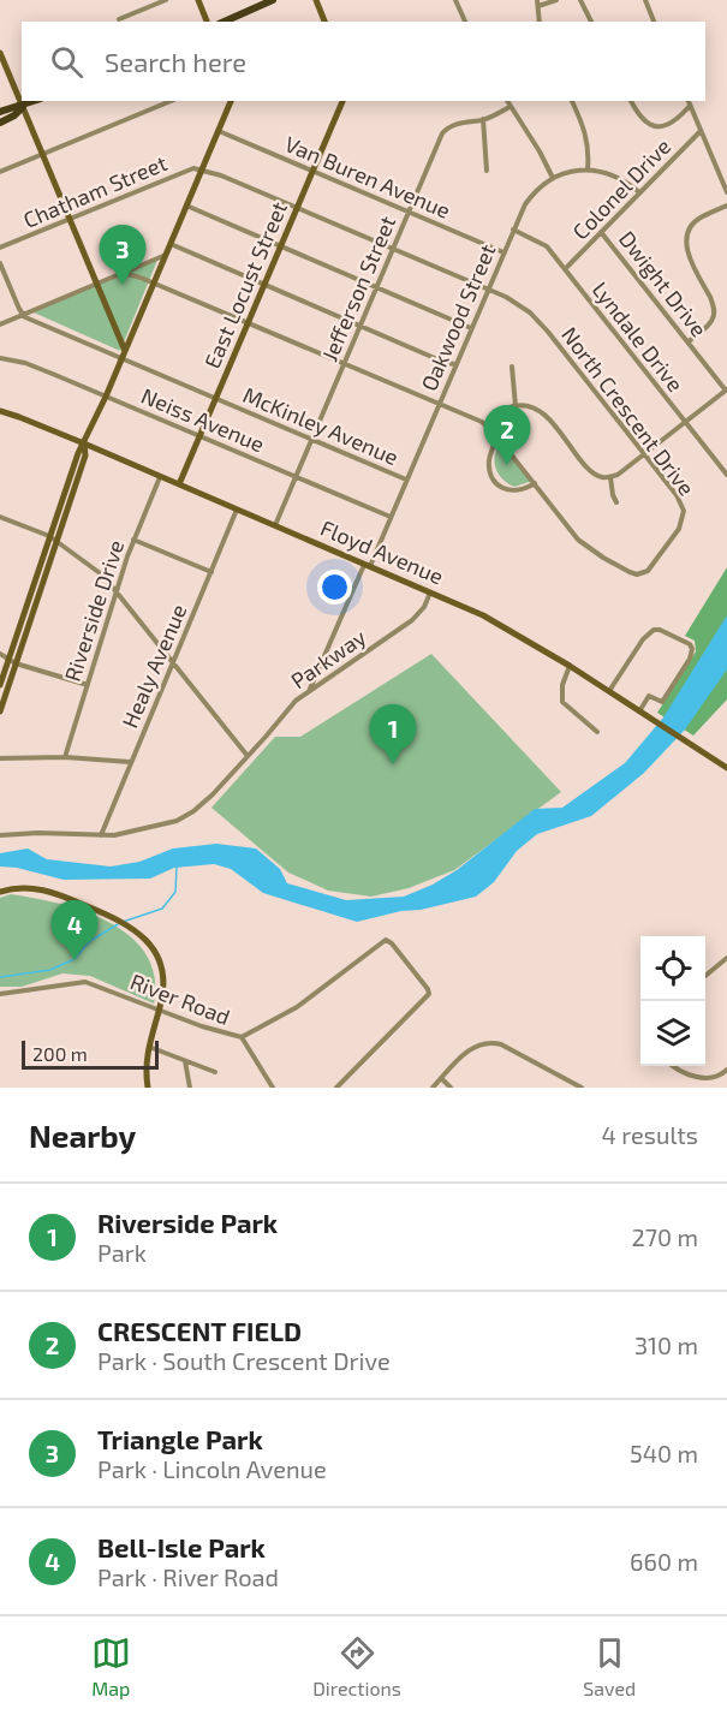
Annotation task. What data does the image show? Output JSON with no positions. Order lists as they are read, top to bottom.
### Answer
{
  "streets": {
    "street": [
      "Van Buren Avenue",
      "Colonel Drive",
      "Chatham Street",
      "Dwight Drive",
      "East Locust Street",
      "Jefferson Street",
      "Oakwood Street",
      "Lyndale Drive",
      "North Crescent Drive",
      "Neiss Avenue",
      "McKinley Avenue",
      "Floyd Avenue",
      "Riverside Drive",
      "Parkway",
      "Healy Avenue",
      "River Road"
    ]
  },
  "crossings": [
    ["Van Buren Avenue", "East Locust Street"],
    ["Van Buren Avenue", "Jefferson Street"],
    ["Van Buren Avenue", "Oakwood Street"],
    ["Colonel Drive", "Dwight Drive"],
    ["Colonel Drive", "Lyndale Drive"],
    ["Chatham Street", "North Crescent Drive"],
    ["East Locust Street", "North Crescent Drive"],
    ["East Locust Street", "Neiss Avenue"],
    ["East Locust Street", "McKinley Avenue"],
    ["East Locust Street", "Floyd Avenue"],
    ["Jefferson Street", "North Crescent Drive"],
    ["Jefferson Street", "Neiss Avenue"],
    ["Jefferson Street", "McKinley Avenue"],
    ["Jefferson Street", "Floyd Avenue"],
    ["Oakwood Street", "Lyndale Drive"],
    ["Oakwood Street", "North Crescent Drive"],
    ["Oakwood Street", "Neiss Avenue"],
    ["Oakwood Street", "McKinley Avenue"],
    ["Oakwood Street", "Floyd Avenue"],
    ["Oakwood Street", "Parkway"],
    ["Floyd Avenue", "Riverside Drive"],
    ["Floyd Avenue", "Parkway"],
    ["Floyd Avenue", "Healy Avenue"],
    ["Parkway", "Healy Avenue"]
  ],
  "scale_bar": "200 m",
  "page": {
    "search": "Search here",
    "pins": [
      "3",
      "2",
      "1",
      "4"
    ],
    "scale": "200 m",
    "heading": ["Nearby", "4 results"],
    "list": [
      {
        "mark": "1",
        "name": "Riverside Park",
        "note": "Park",
        "value": "270 m"
      },
      {
        "mark": "2",
        "name": "CRESCENT FIELD",
        "note": "Park · South Crescent Drive",
        "value": "310 m"
      },
      {
        "mark": "3",
        "name": "Triangle Park",
        "note": "Park · Lincoln Avenue",
        "value": "540 m"
      },
      {
        "mark": "4",
        "name": "Bell-Isle Park",
        "note": "Park · River Road",
        "value": "660 m"
      }
    ],
    "nav": ["Map", "Directions", "Saved"]
  }
}
